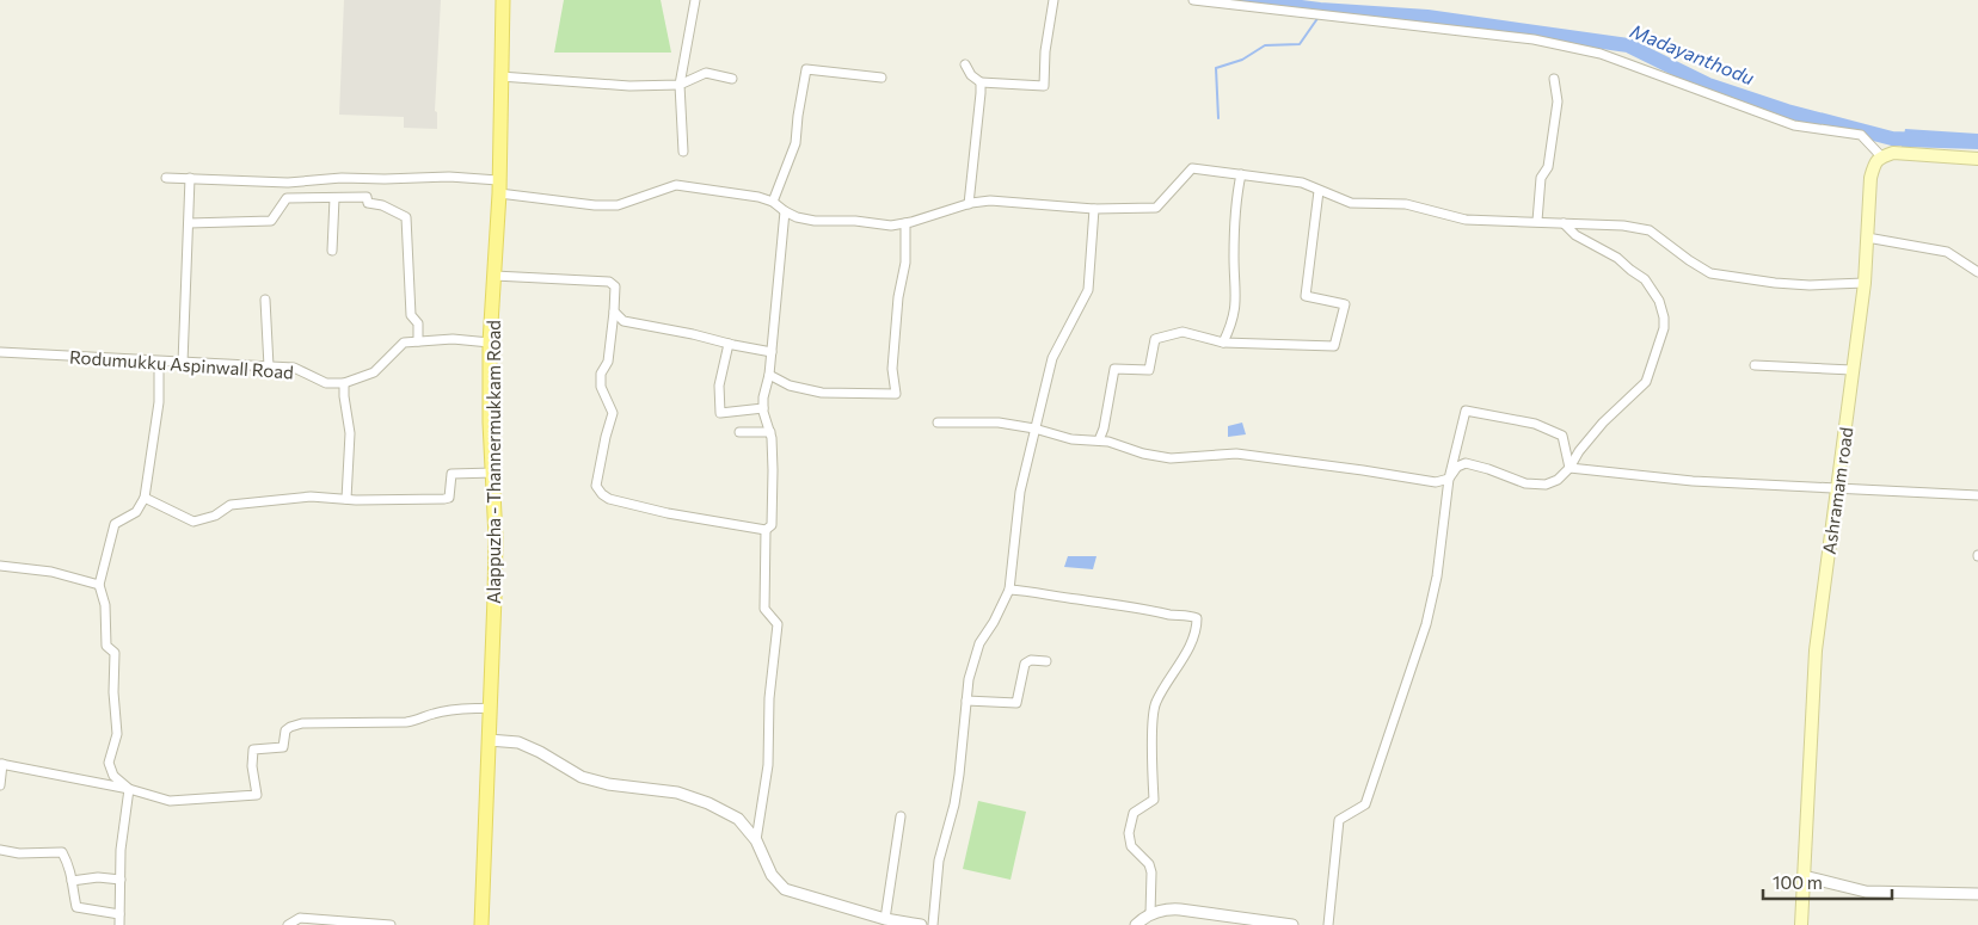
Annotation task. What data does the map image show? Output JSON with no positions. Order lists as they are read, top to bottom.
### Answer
{
  "streets": {
    "main road": ["Alappuzha - Thannermukkam Road", "Ashramam road"],
    "street": ["Rodumukku Aspinwall Road"]
  },
  "water": ["Madayanthodu"],
  "scale_bar": "100 m"
}
